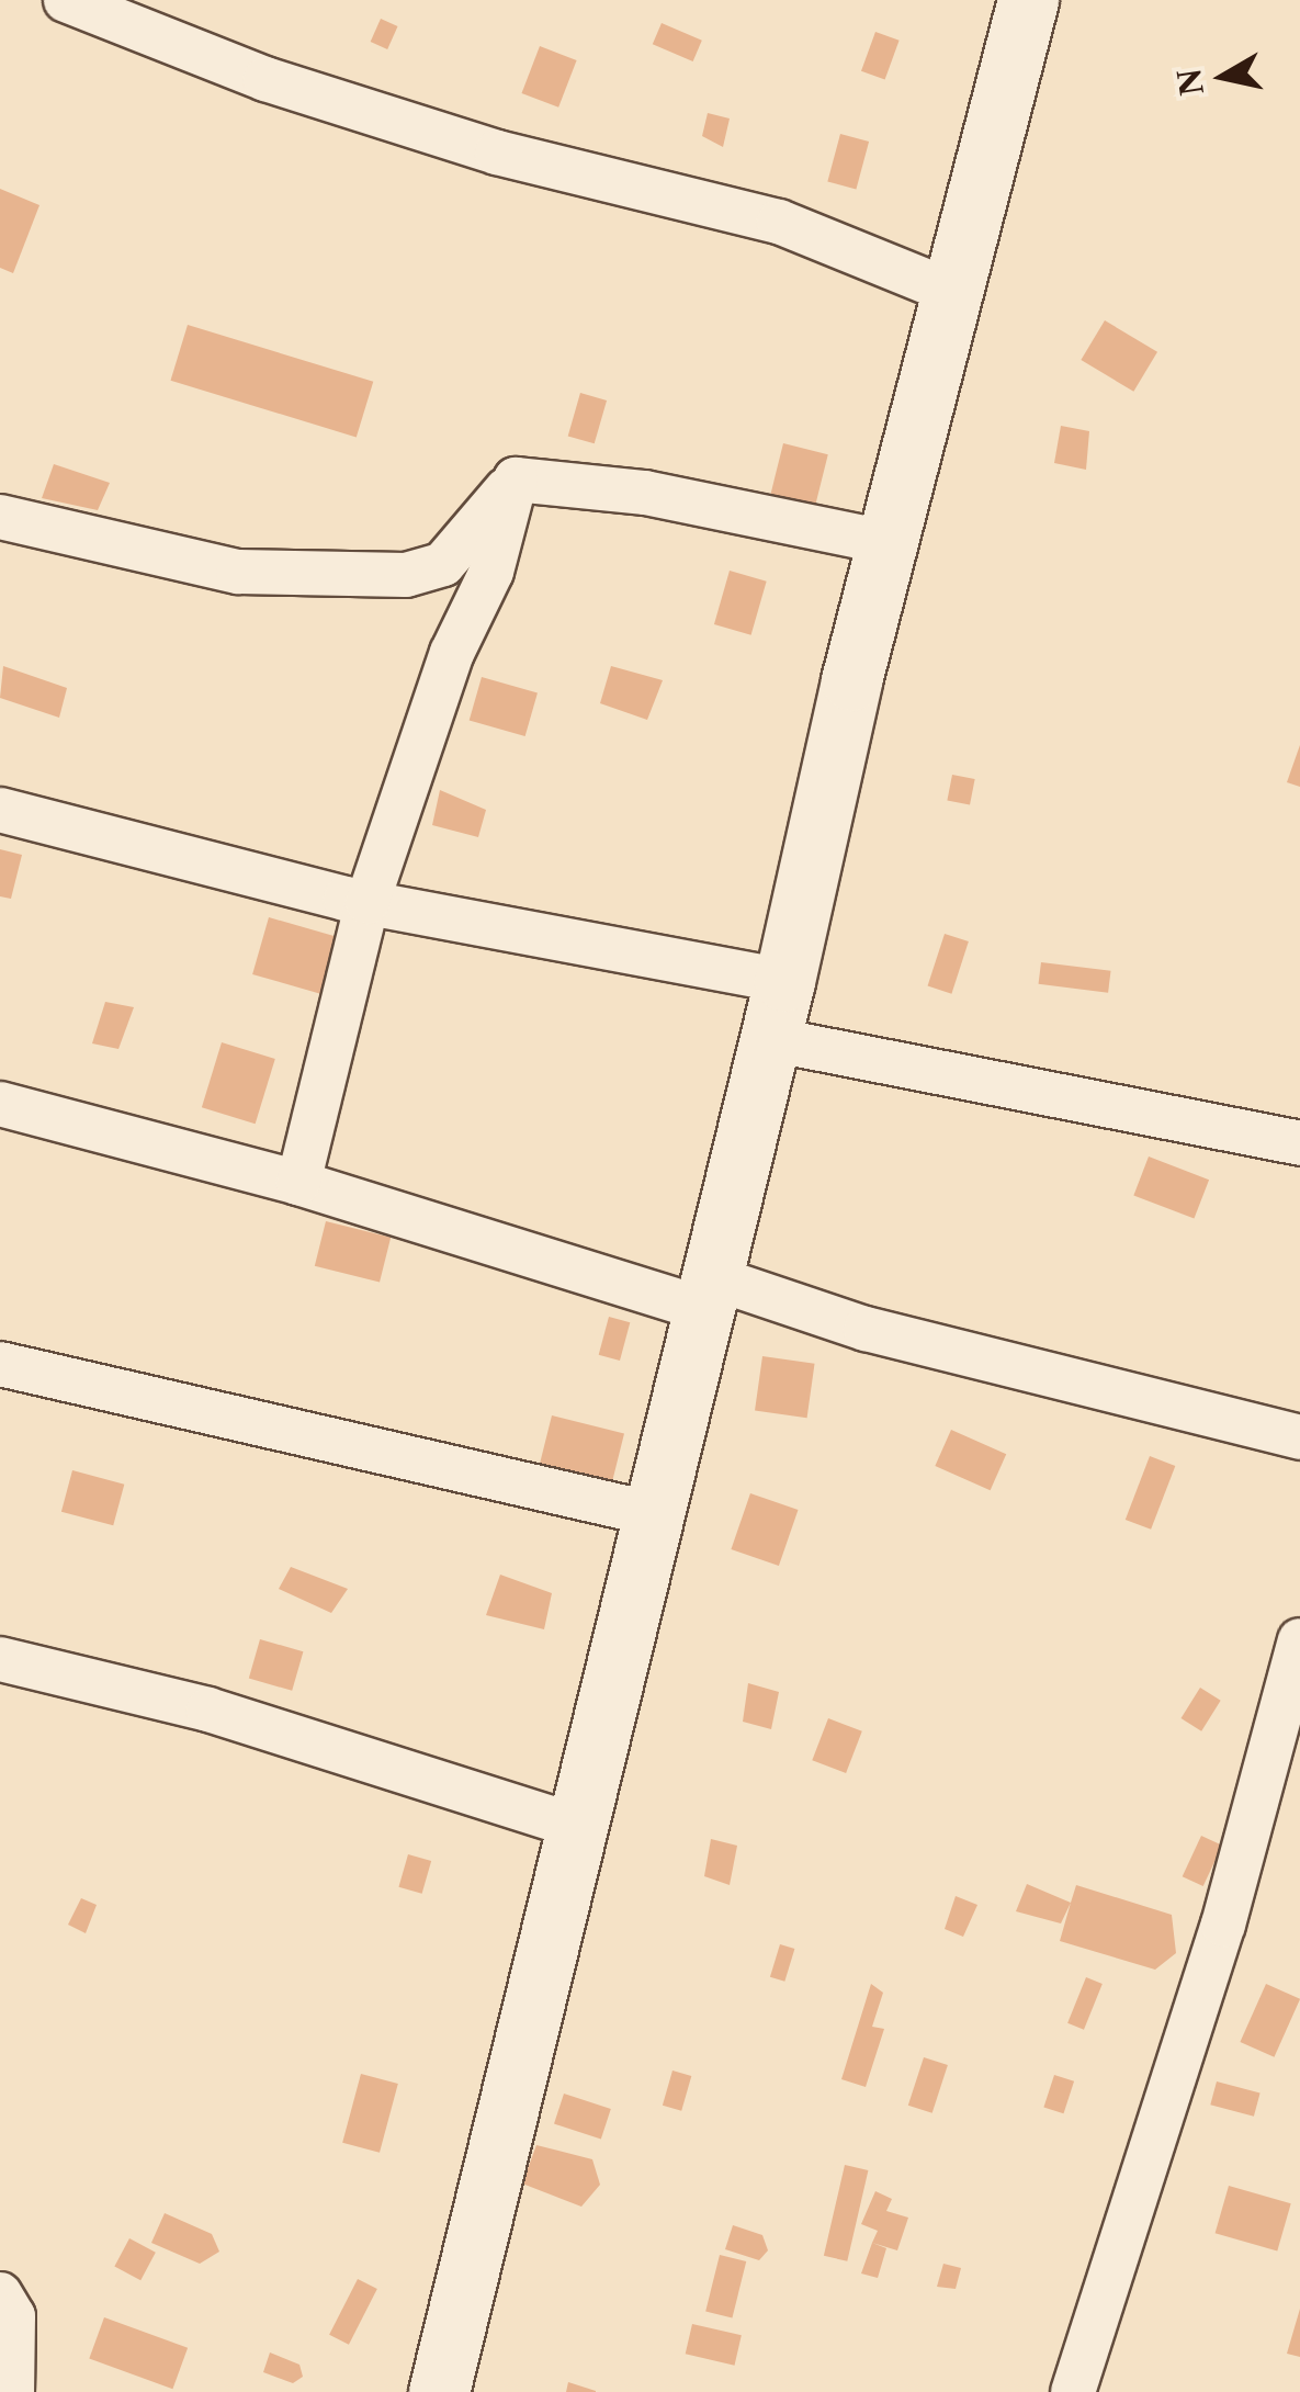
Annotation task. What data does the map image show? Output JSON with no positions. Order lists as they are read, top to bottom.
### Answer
{
  "north": "left"
}
